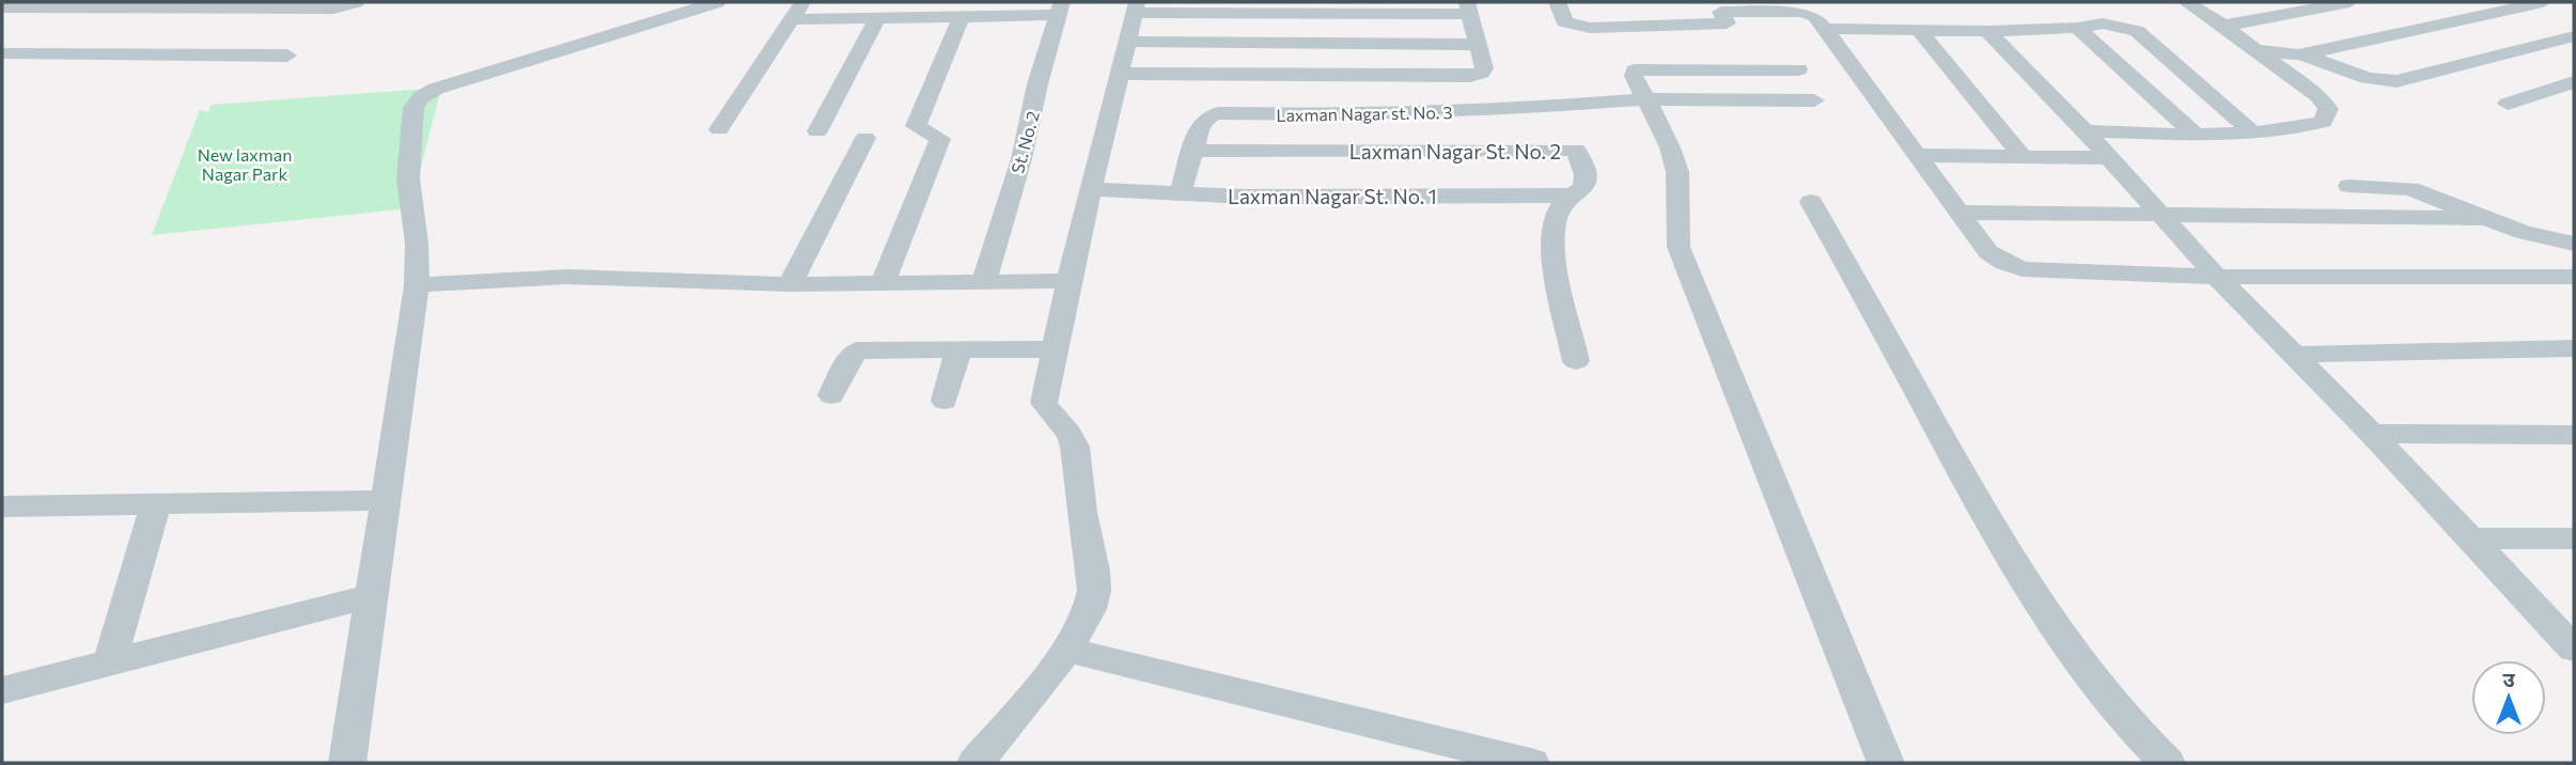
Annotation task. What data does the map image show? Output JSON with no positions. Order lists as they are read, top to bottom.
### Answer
{
  "streets": {
    "street": [
      "Laxman Nagar st. No. 3",
      "St. No. 2",
      "Laxman Nagar St. No. 2",
      "Laxman Nagar St. No. 1"
    ]
  },
  "crossings": [
    ["Laxman Nagar st. No. 3", "Laxman Nagar St. No. 2"],
    ["Laxman Nagar St. No. 2", "Laxman Nagar St. No. 1"]
  ],
  "parks": ["New laxman Nagar Park"],
  "north": "top"
}
